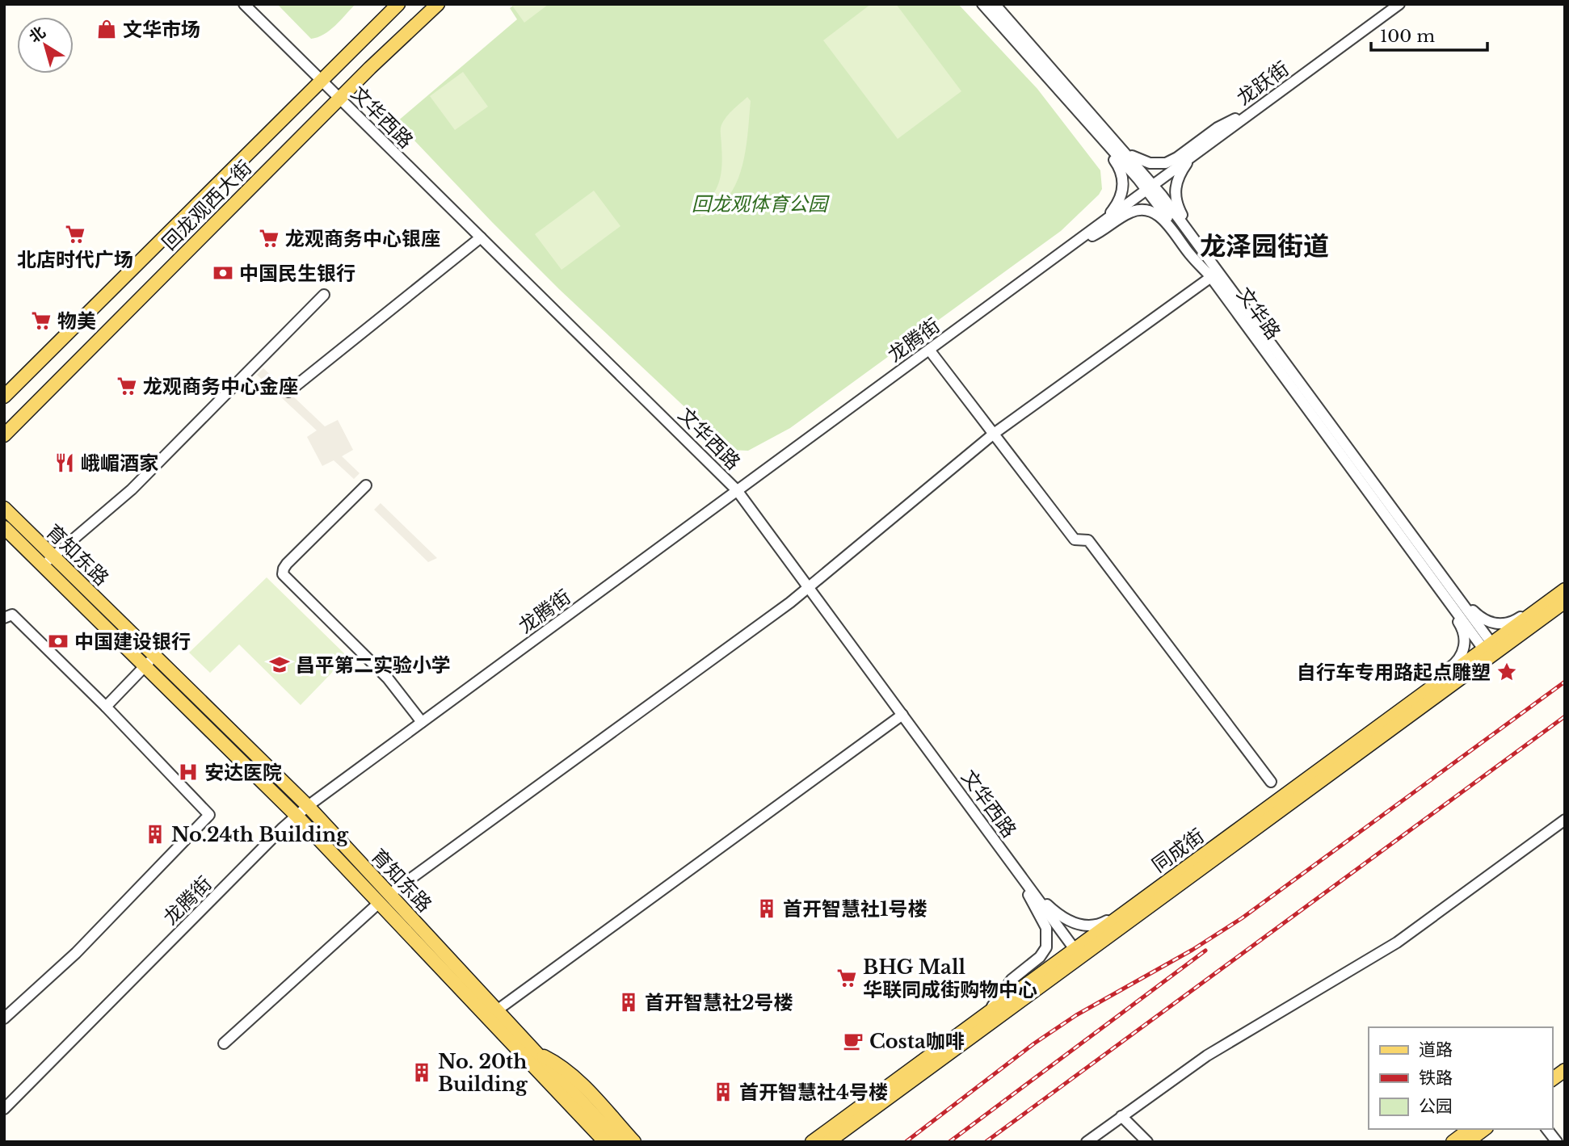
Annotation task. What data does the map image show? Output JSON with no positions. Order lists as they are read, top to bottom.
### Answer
{
  "streets": {
    "main road": ["回龙观西大街", "育知东路", "同成街"],
    "street": [
      "龙跃街",
      "文华西路",
      "文华路",
      "龙腾街"
    ]
  },
  "crossings": [
    ["龙跃街", "文华路"],
    ["龙跃街", "龙腾街"],
    ["文华西路", "回龙观西大街"],
    ["文华西路", "龙腾街"],
    ["文华西路", "同成街"],
    ["文华路", "龙腾街"],
    ["文华路", "同成街"],
    ["龙腾街", "育知东路"]
  ],
  "districts": ["龙泽园街道"],
  "parks": ["回龙观体育公园"],
  "places": {
    "shop": ["文华市场"],
    "supermarket": [
      "北店时代广场",
      "龙观商务中心银座",
      "物美",
      "龙观商务中心金座",
      "BHG Mall 华联同成街购物中心"
    ],
    "bank": ["中国民生银行", "中国建设银行"],
    "restaurant": ["峨嵋酒家"],
    "school or university": ["昌平第二实验小学"],
    "place": ["自行车专用路起点雕塑"],
    "hospital": ["安达医院"],
    "building": [
      "No.24th Building",
      "首开智慧社1号楼",
      "首开智慧社2号楼",
      "No. 20th Building",
      "首开智慧社4号楼"
    ],
    "cafe": ["Costa咖啡"]
  },
  "legend": ["道路", "铁路", "公园"],
  "scale_bar": "100 m",
  "north": "top left"
}
